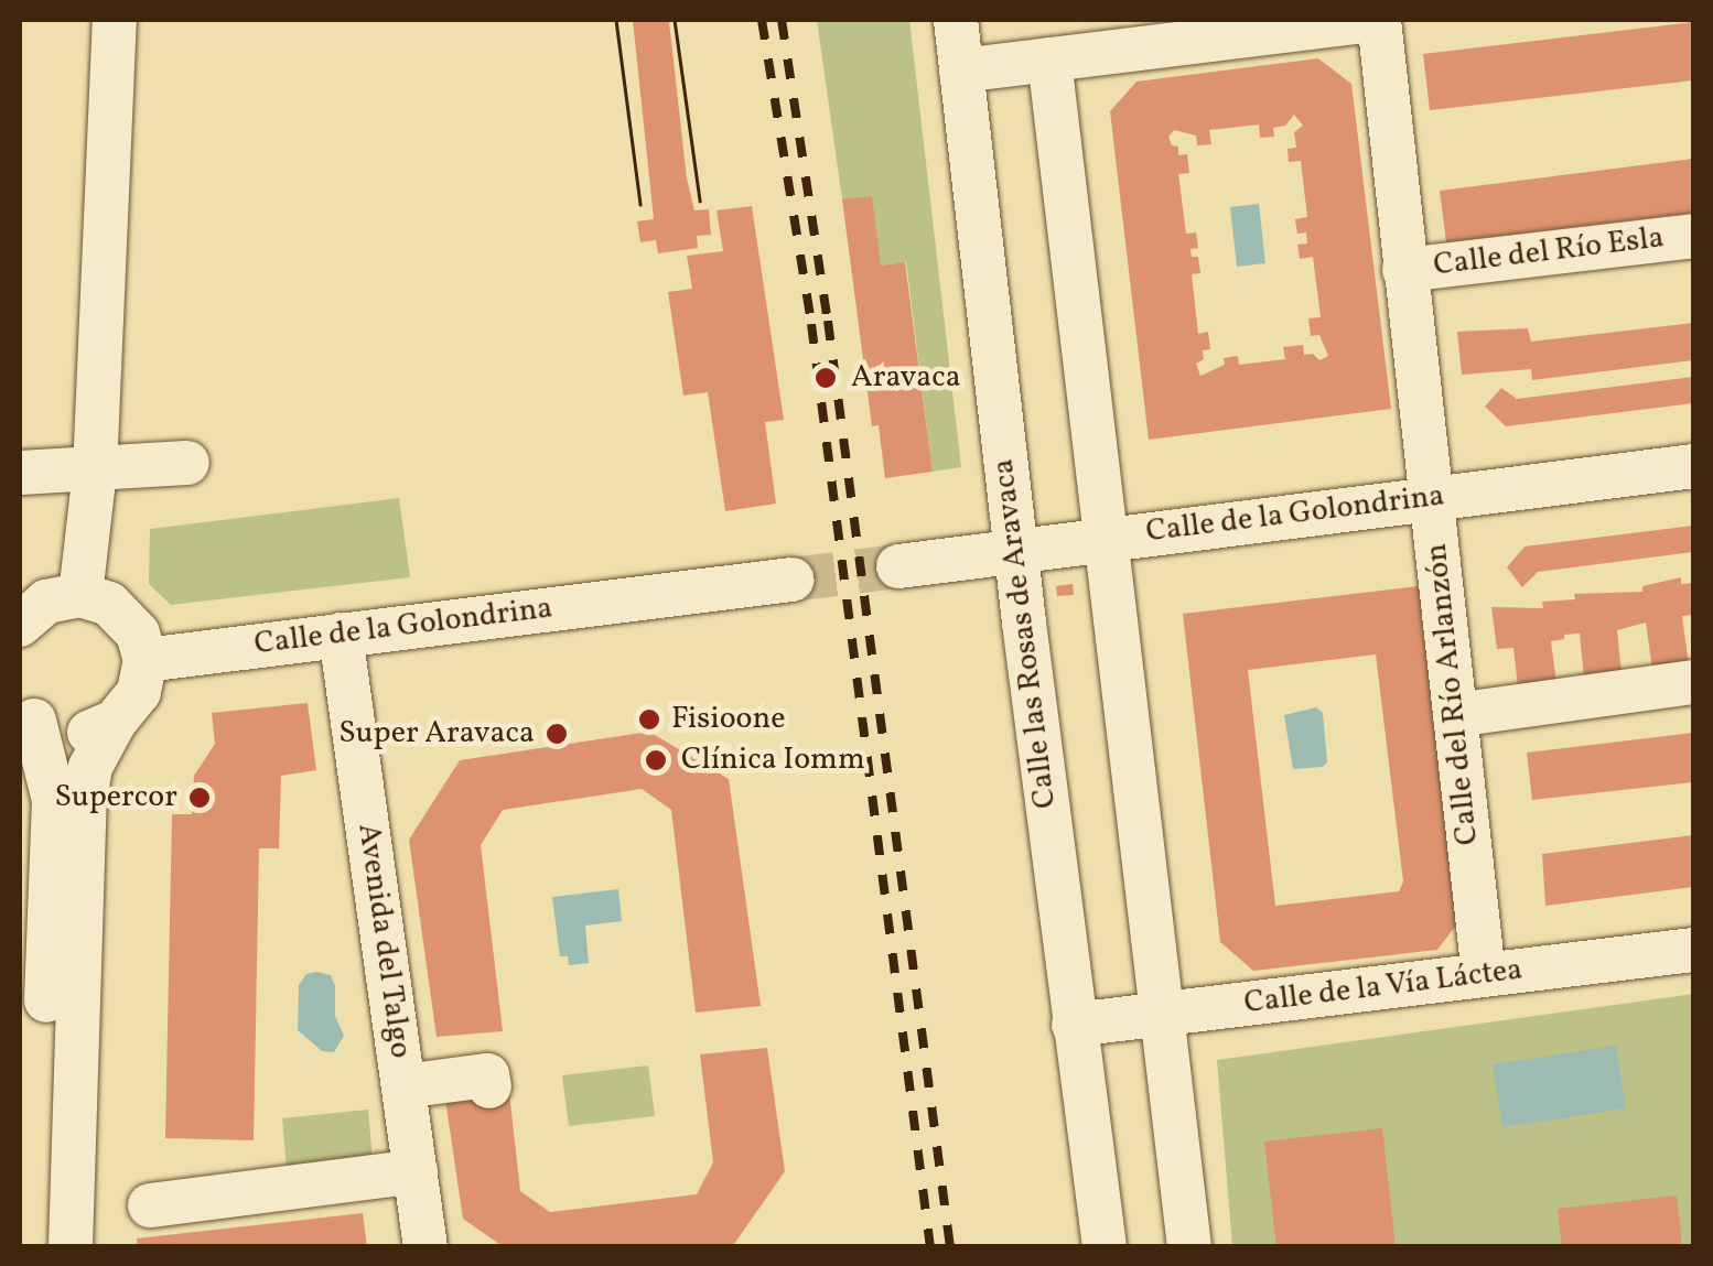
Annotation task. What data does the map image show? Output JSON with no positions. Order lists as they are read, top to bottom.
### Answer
{
  "streets": {
    "street": [
      "Calle del Río Esla",
      "Calle de la Golondrina",
      "Calle las Rosas de Aravaca",
      "Calle del Río Arlanzón",
      "Avenida del Talgo",
      "Calle de la Vía Láctea"
    ]
  },
  "crossings": [
    ["Calle del Río Esla", "Calle del Río Arlanzón"],
    ["Calle de la Golondrina", "Calle las Rosas de Aravaca"],
    ["Calle de la Golondrina", "Calle del Río Arlanzón"],
    ["Calle de la Golondrina", "Avenida del Talgo"],
    ["Calle las Rosas de Aravaca", "Calle de la Vía Láctea"],
    ["Calle del Río Arlanzón", "Calle de la Vía Láctea"]
  ],
  "places": [
    "Aravaca",
    "Fisioone",
    "Super Aravaca",
    "Clínica Iomm",
    "Supercor"
  ]
}
